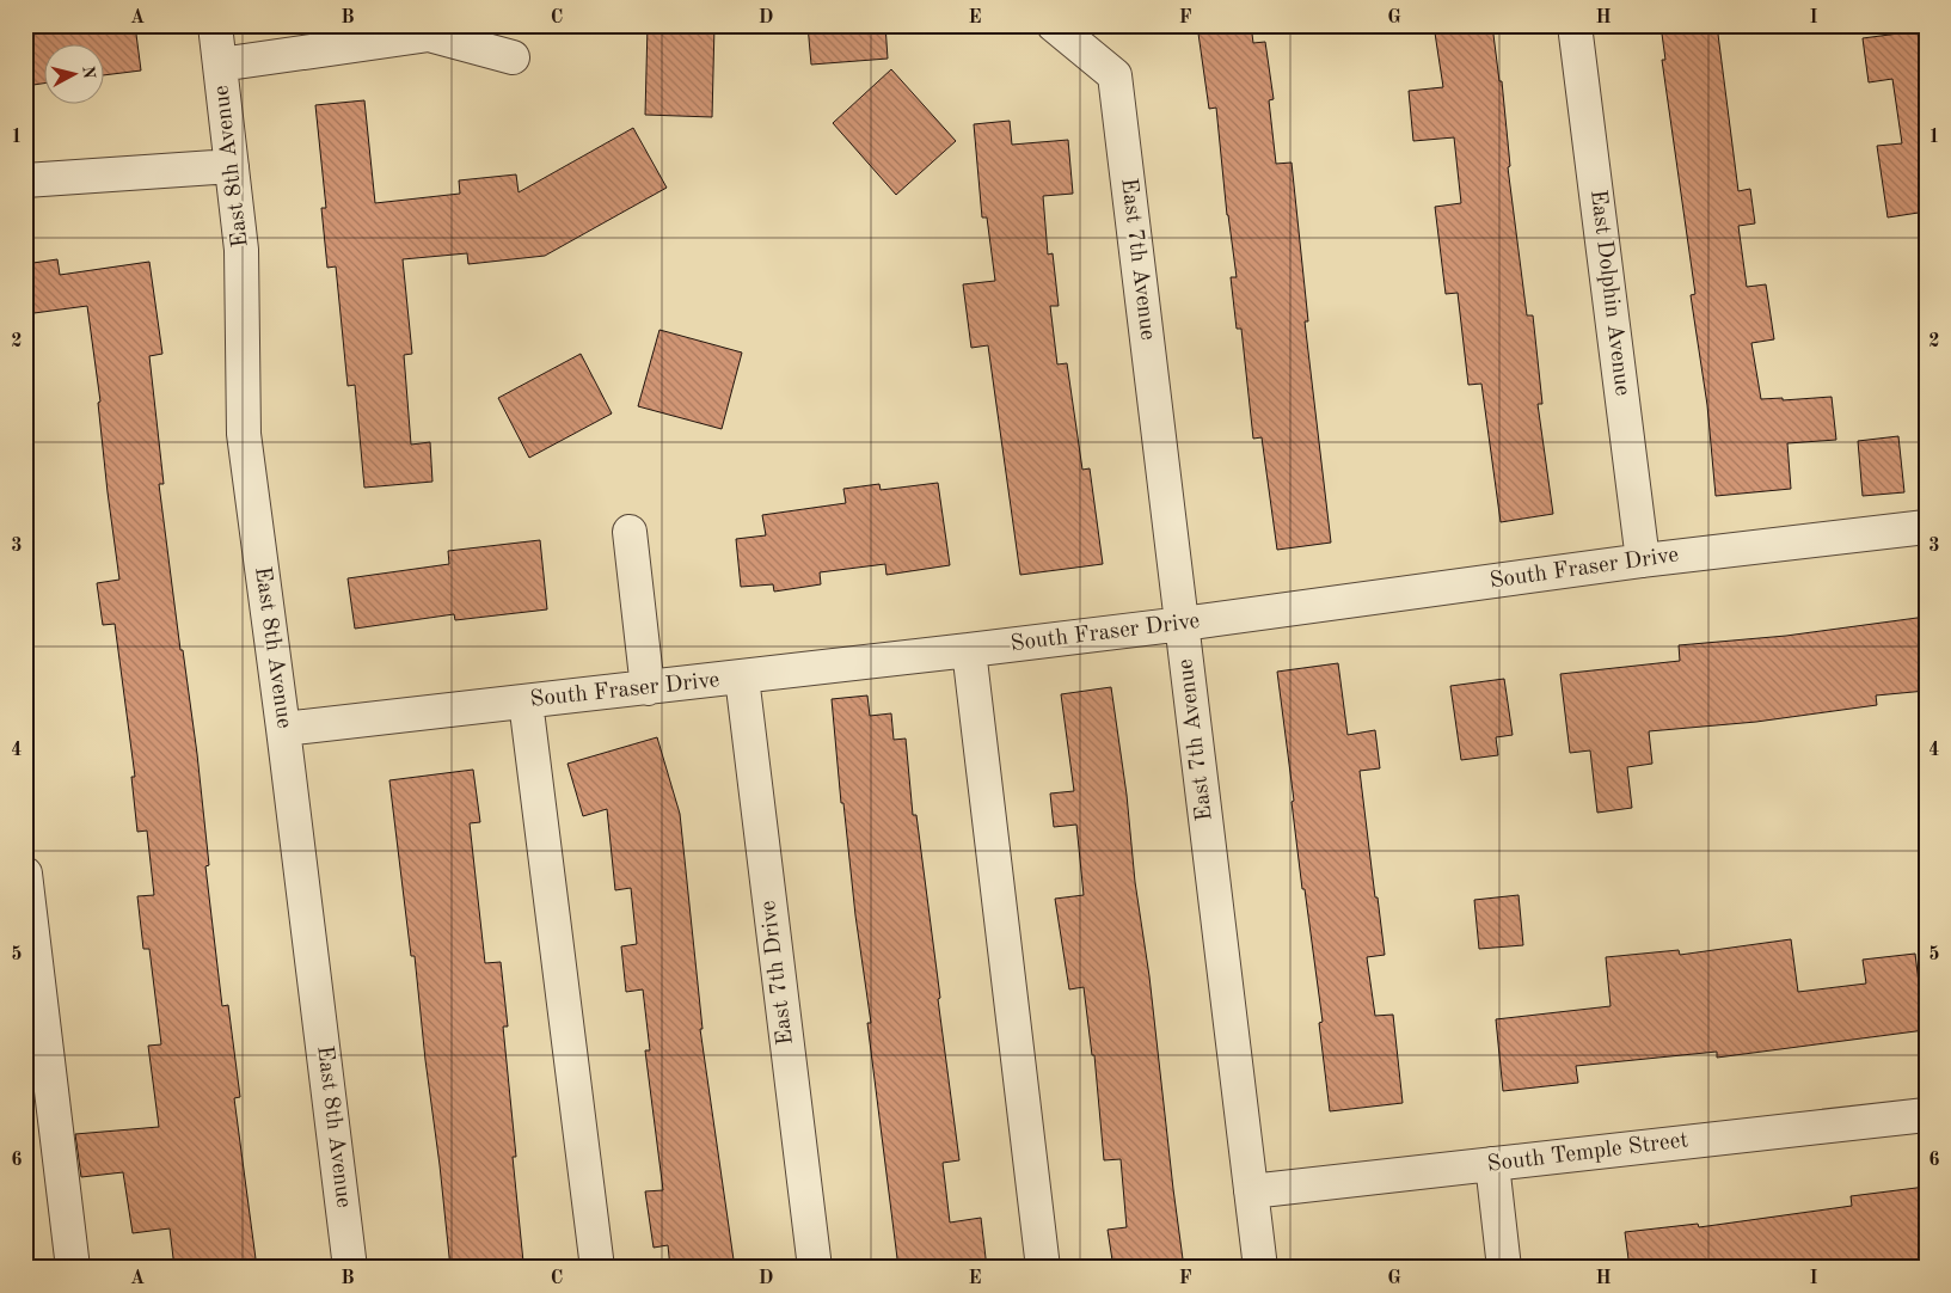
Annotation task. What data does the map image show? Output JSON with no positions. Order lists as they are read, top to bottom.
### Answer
{
  "streets": {
    "street": [
      "East 8th Avenue",
      "East 7th Avenue",
      "East Dolphin Avenue",
      "South Fraser Drive",
      "East 7th Drive",
      "South Temple Street"
    ]
  },
  "crossings": [
    ["East 8th Avenue", "South Fraser Drive"],
    ["East 7th Avenue", "South Fraser Drive"],
    ["East 7th Avenue", "South Temple Street"],
    ["East Dolphin Avenue", "South Fraser Drive"],
    ["South Fraser Drive", "East 7th Drive"]
  ],
  "north": "right",
  "grid": {
    "columns": [
      "A",
      "B",
      "C",
      "D",
      "E",
      "F",
      "G",
      "H",
      "I"
    ],
    "rows": [
      "1",
      "2",
      "3",
      "4",
      "5",
      "6"
    ]
  }
}
